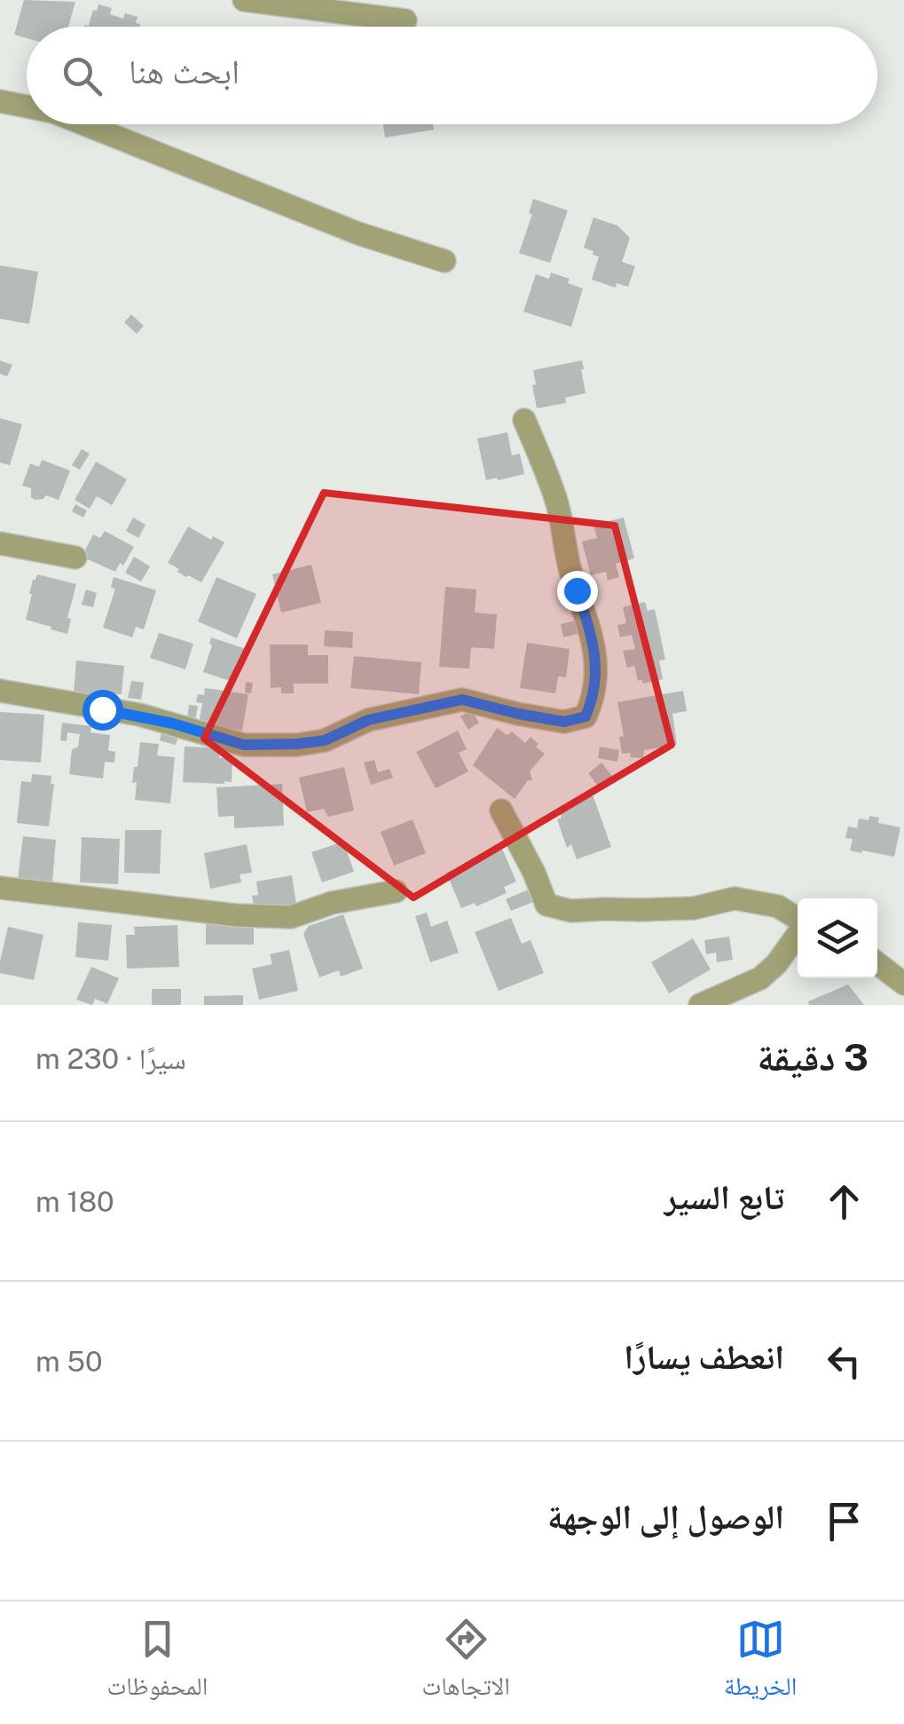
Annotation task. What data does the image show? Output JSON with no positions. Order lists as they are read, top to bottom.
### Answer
{
  "page": {
    "search": "ابحث هنا",
    "heading": ["3 دقيقة", "سيرًا · 230 m"],
    "list": [
      ["تابع السير", "180 m"],
      ["انعطف يسارًا", "50 m"],
      "الوصول إلى الوجهة"
    ],
    "nav": ["الخريطة", "الاتجاهات", "المحفوظات"]
  }
}
